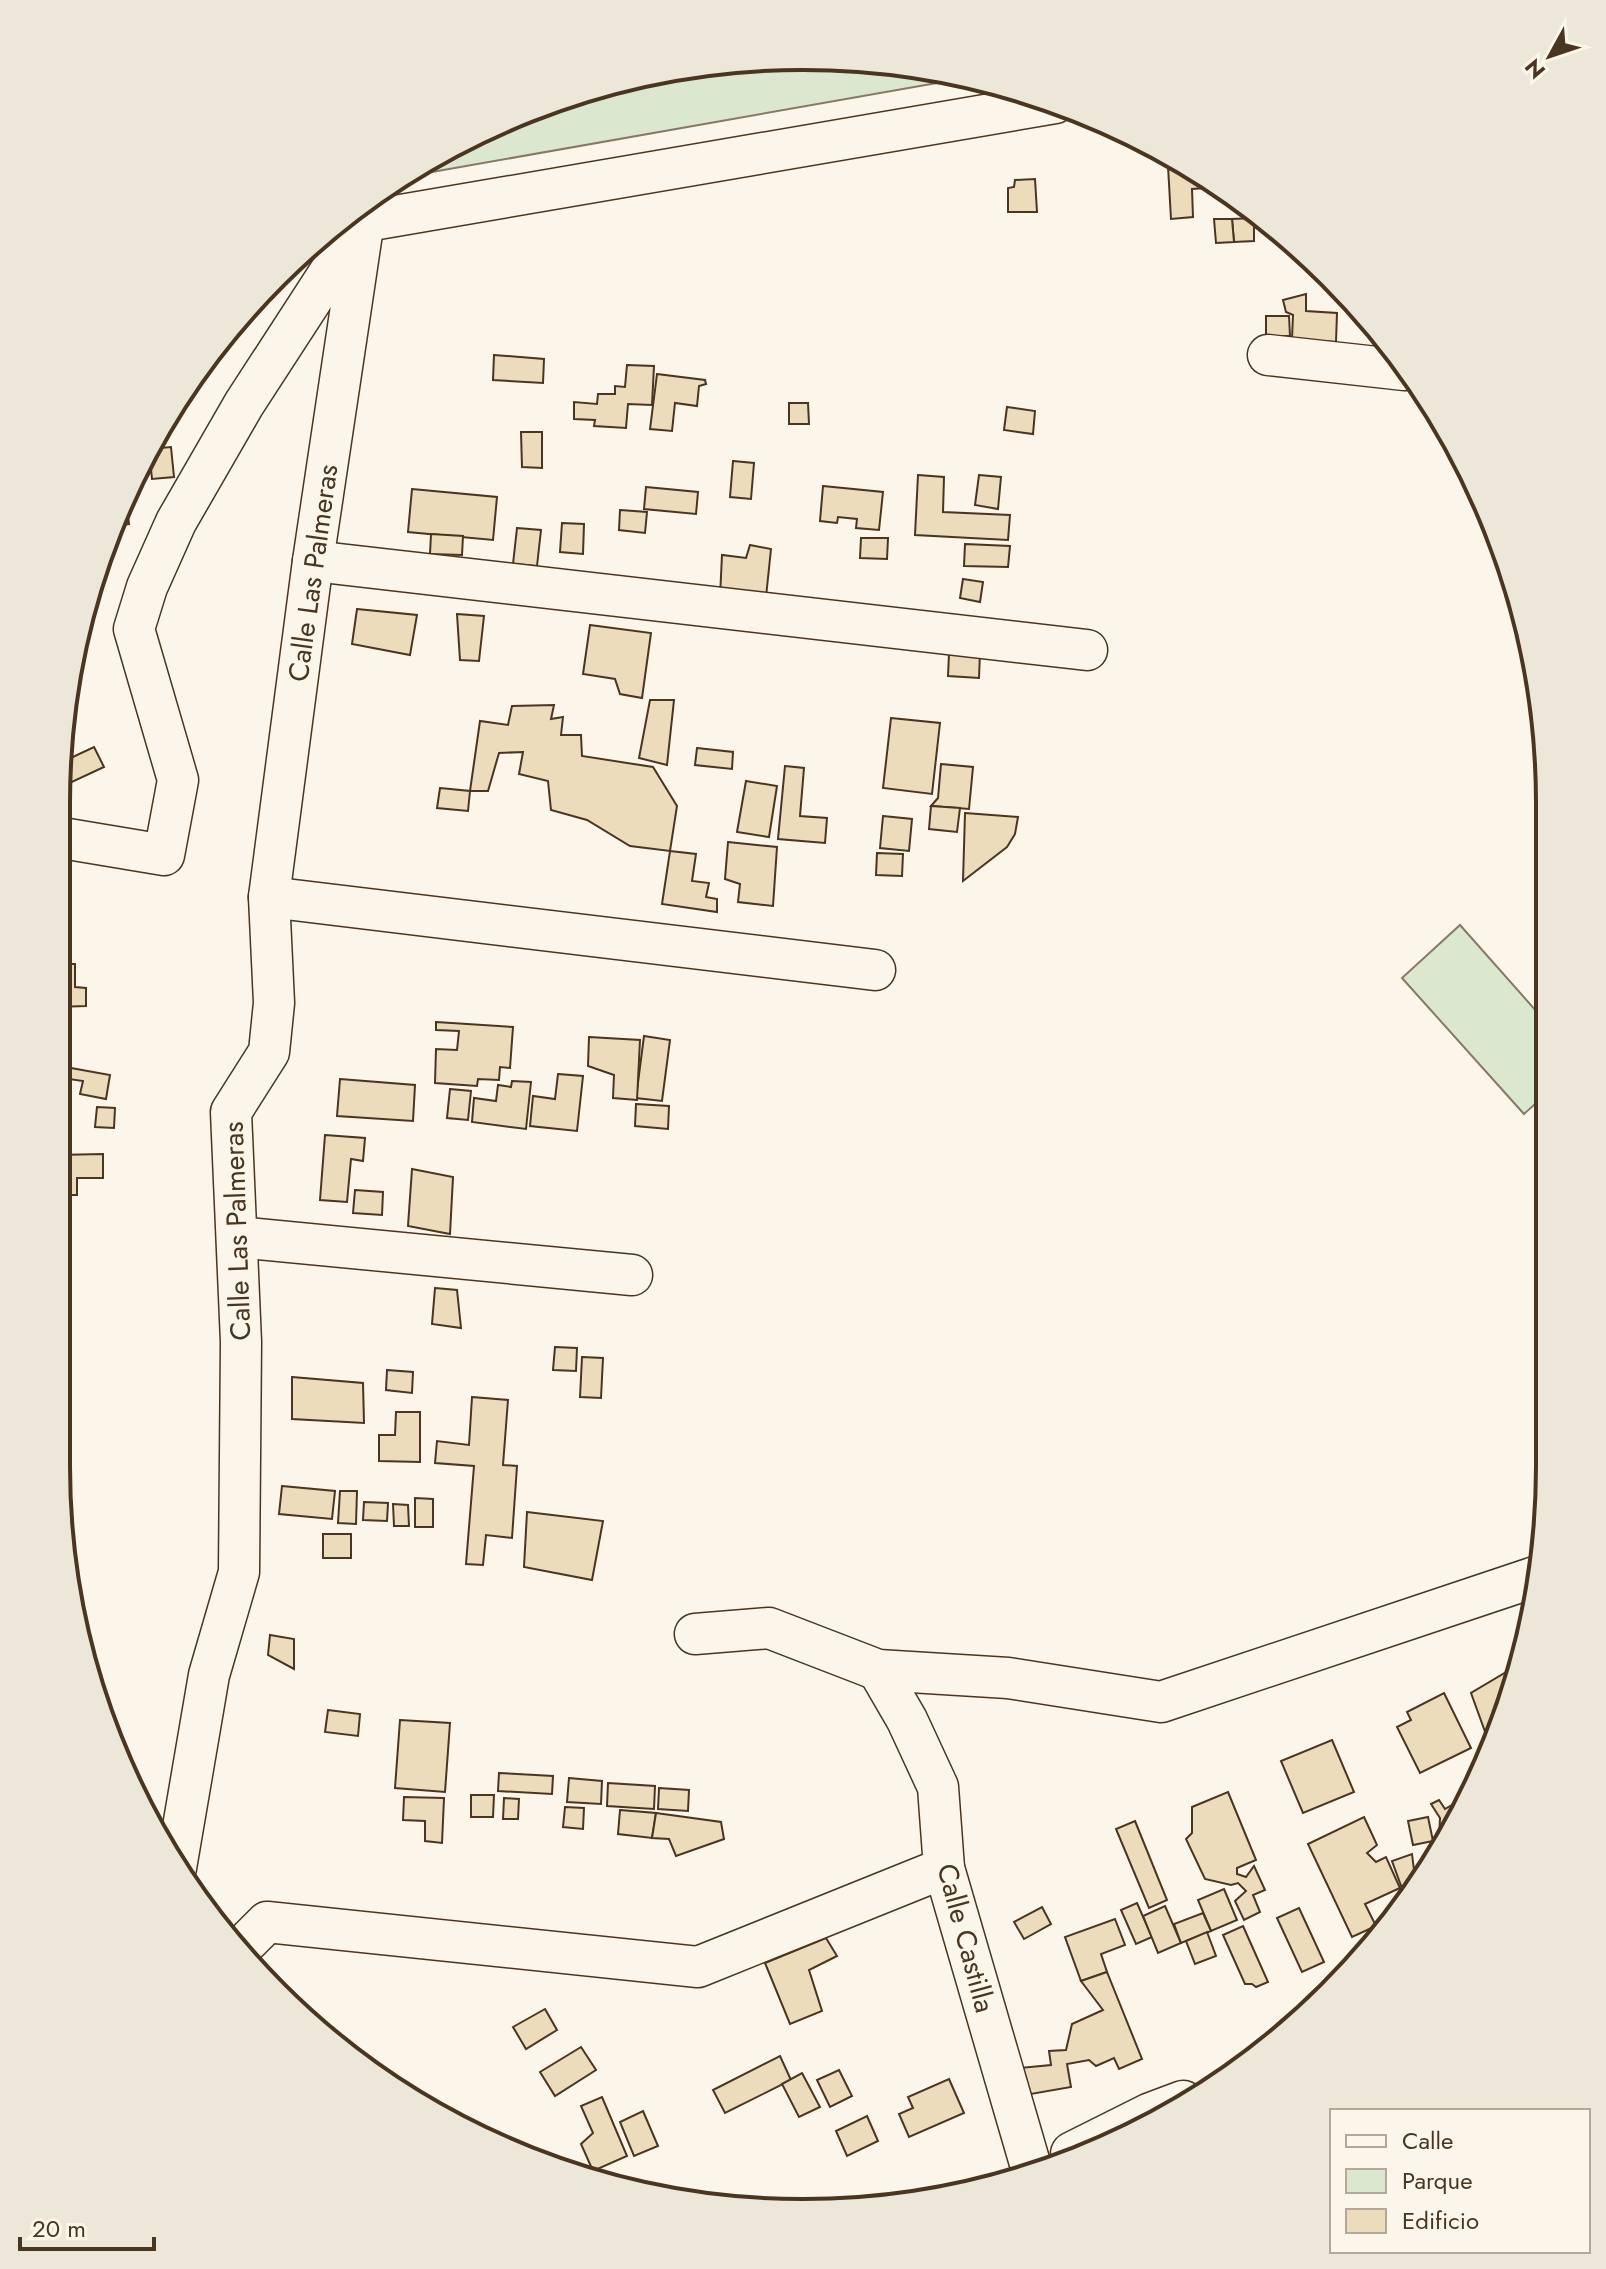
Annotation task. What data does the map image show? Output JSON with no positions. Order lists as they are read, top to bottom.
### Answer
{
  "streets": {
    "street": ["Calle Las Palmeras", "Calle Castilla"]
  },
  "legend": ["Calle", "Parque", "Edificio"],
  "scale_bar": "20 m",
  "north": "bottom left"
}
